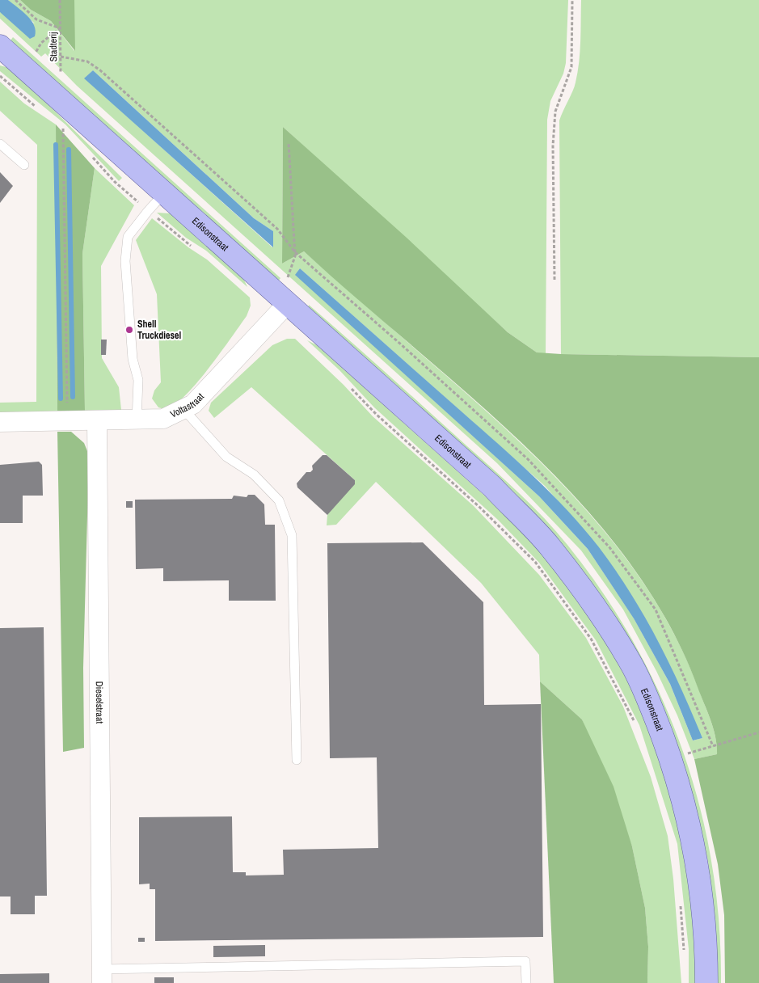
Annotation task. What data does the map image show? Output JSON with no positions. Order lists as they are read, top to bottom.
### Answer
{
  "streets": {
    "main road": ["Edisonstraat"],
    "street": ["Voltastraat", "Dieselstraat"],
    "path": ["Stadterij"]
  },
  "crossings": [
    ["Stadterij", "Edisonstraat"],
    ["Edisonstraat", "Voltastraat"],
    ["Voltastraat", "Dieselstraat"]
  ],
  "places": ["Shell Truckdiesel"]
}
